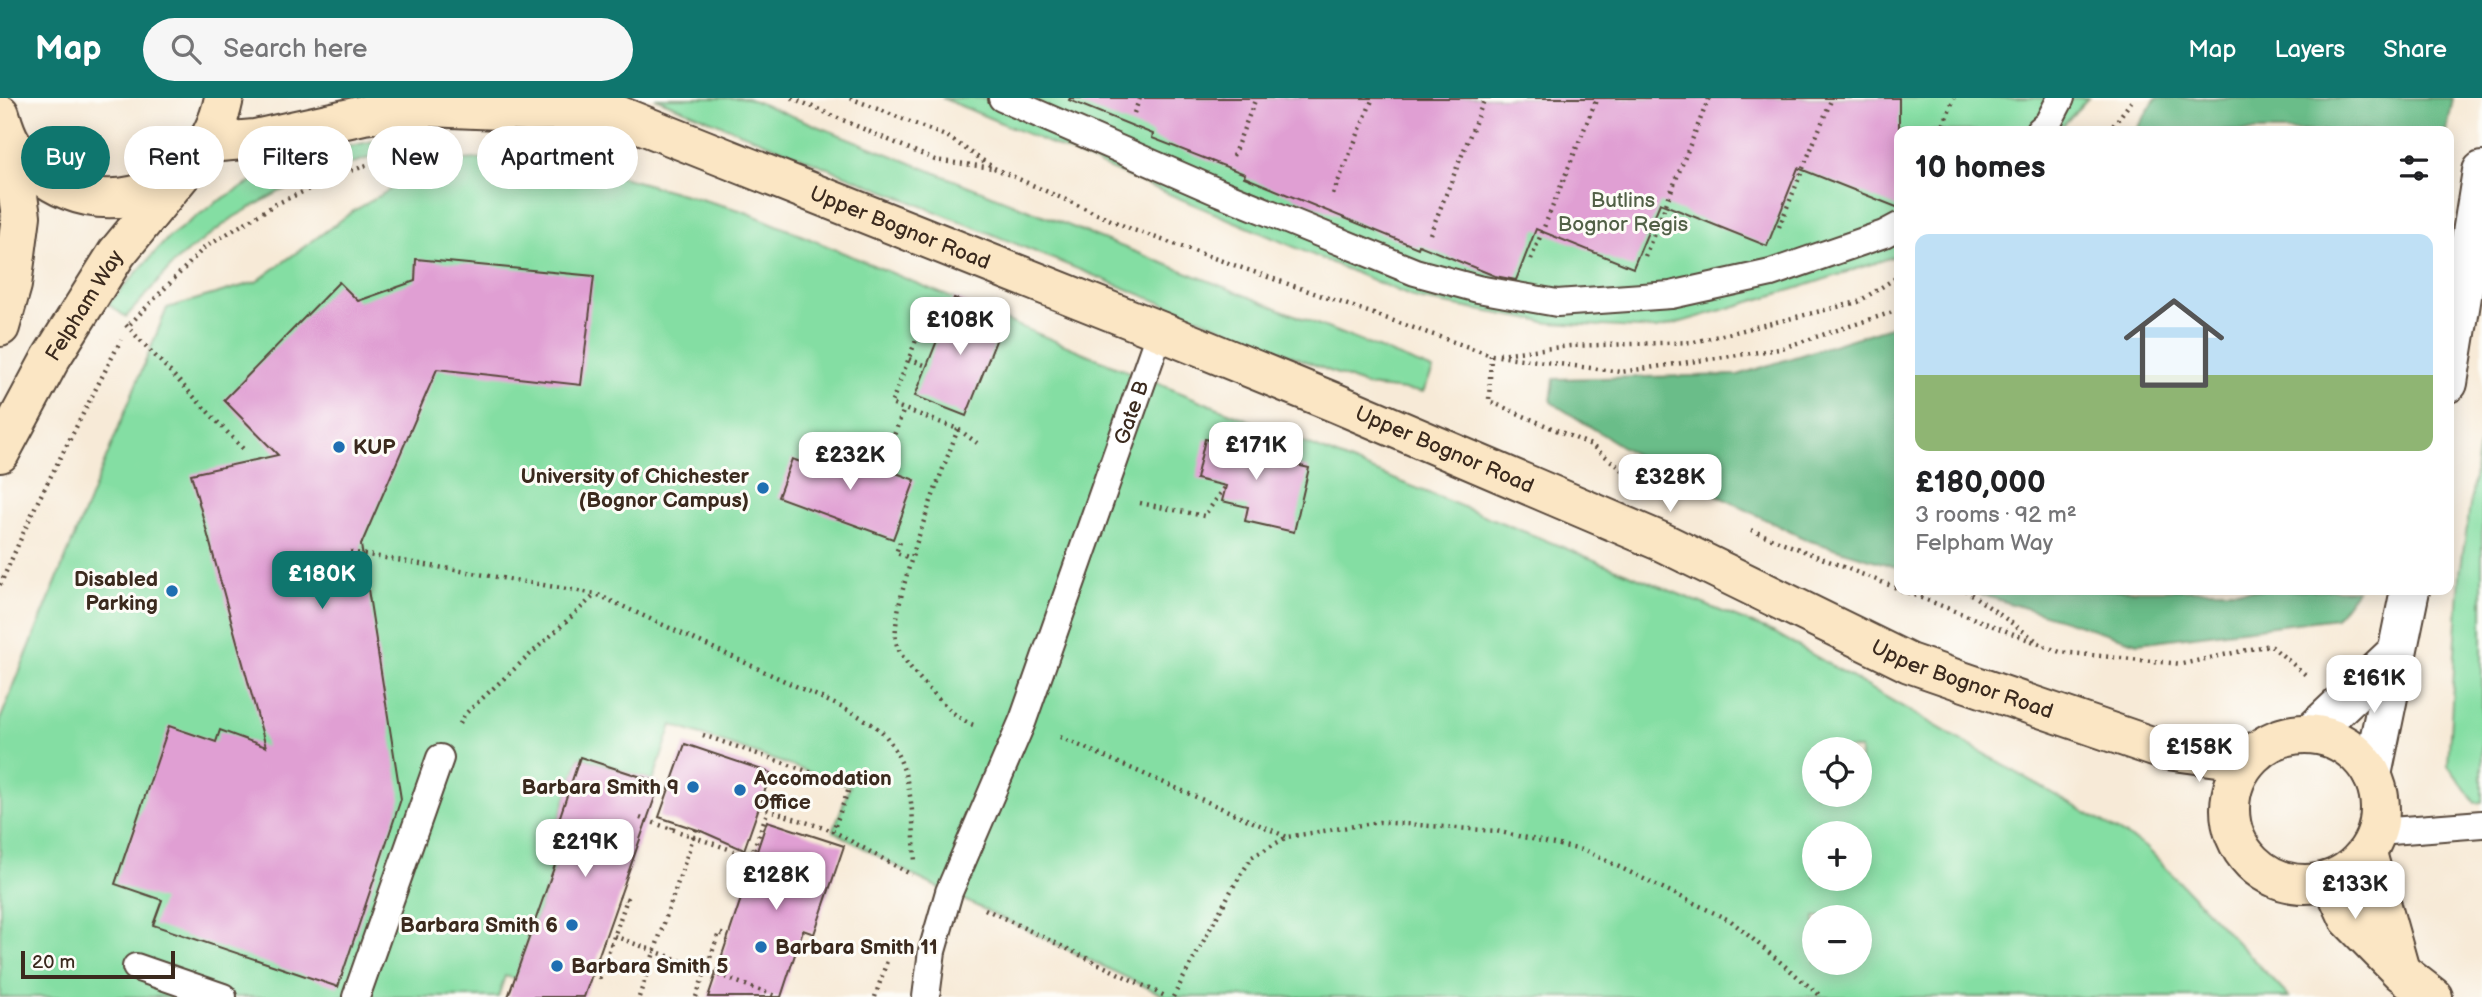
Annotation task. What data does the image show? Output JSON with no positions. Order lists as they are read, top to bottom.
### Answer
{
  "streets": {
    "main road": ["Upper Bognor Road", "Felpham Way"],
    "lane": ["Gate B"]
  },
  "crossings": [
    ["Upper Bognor Road", "Gate B"]
  ],
  "parks": ["Butlins Bognor Regis"],
  "places": [
    "KUP",
    "University of Chichester (Bognor Campus)",
    "Disabled Parking",
    "Barbara Smith 9",
    "Accomodation Office",
    "Barbara Smith 6",
    "Barbara Smith 11",
    "Barbara Smith 5"
  ],
  "scale_bar": "20 m",
  "page": {
    "header": "Map",
    "search": "Search here",
    "nav": ["Map", "Layers", "Share"],
    "chip": [
      "Buy",
      "Rent",
      "Filters",
      "New",
      "Apartment"
    ],
    "heading": "10 homes",
    "list": [
      {
        "name": "£180,000",
        "note": "3 rooms · 92 m² · Felpham Way"
      }
    ],
    "price": [
      "£108K",
      "£171K",
      "£232K",
      "£328K",
      "£180K",
      "£161K",
      "£158K",
      "£219K",
      "£128K",
      "£133K"
    ],
    "map_buttons": ["+", "−"],
    "scale": "20 m"
  }
}
